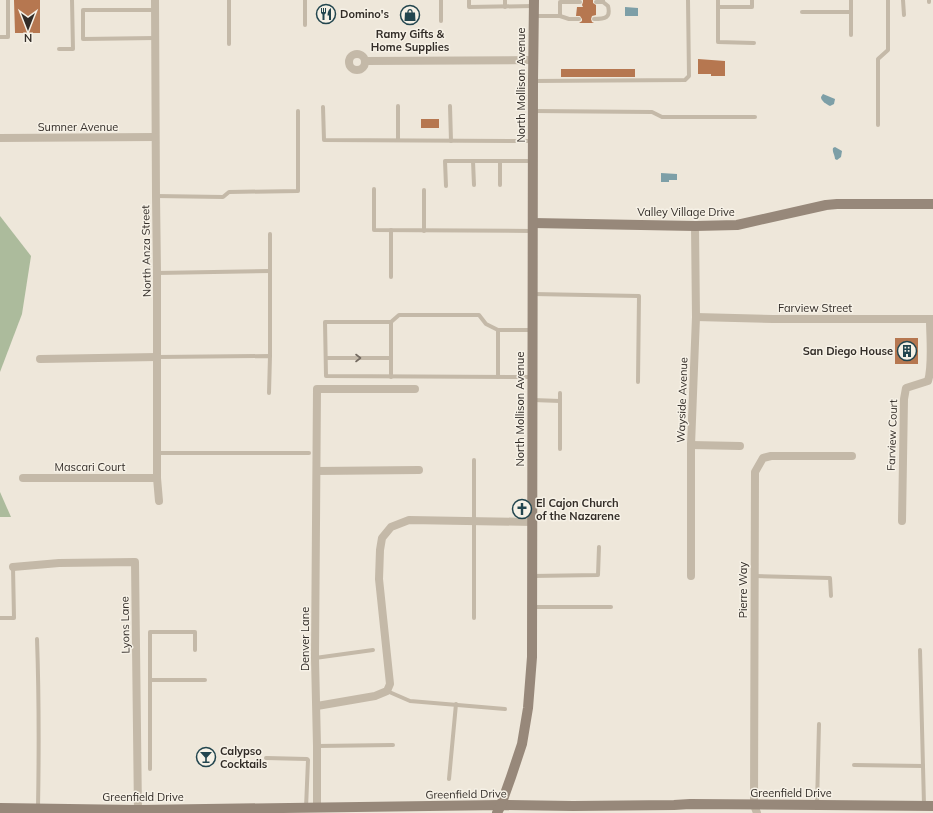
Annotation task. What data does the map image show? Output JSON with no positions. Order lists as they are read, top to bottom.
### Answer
{
  "streets": {
    "main road": ["North Mollison Avenue", "Valley Village Drive", "Greenfield Drive"],
    "street": [
      "Sumner Avenue",
      "North Anza Street",
      "Farview Street",
      "Wayside Avenue",
      "Farview Court",
      "Mascari Court",
      "Pierre Way",
      "Lyons Lane",
      "Denver Lane"
    ]
  },
  "crossings": [
    ["North Mollison Avenue", "Valley Village Drive"],
    ["North Mollison Avenue", "Greenfield Drive"],
    ["Sumner Avenue", "North Anza Street"],
    ["Valley Village Drive", "Wayside Avenue"],
    ["North Anza Street", "Mascari Court"],
    ["Farview Street", "Wayside Avenue"],
    ["Farview Street", "Farview Court"],
    ["Pierre Way", "Greenfield Drive"],
    ["Lyons Lane", "Greenfield Drive"],
    ["Denver Lane", "Greenfield Drive"]
  ],
  "places": {
    "restaurant": ["Domino's"],
    "shop": ["Ramy Gifts & Home Supplies"],
    "building": ["San Diego House"],
    "church": ["El Cajon Church of the Nazarene"],
    "bar": ["Calypso Cocktails"]
  },
  "north": "bottom"
}
